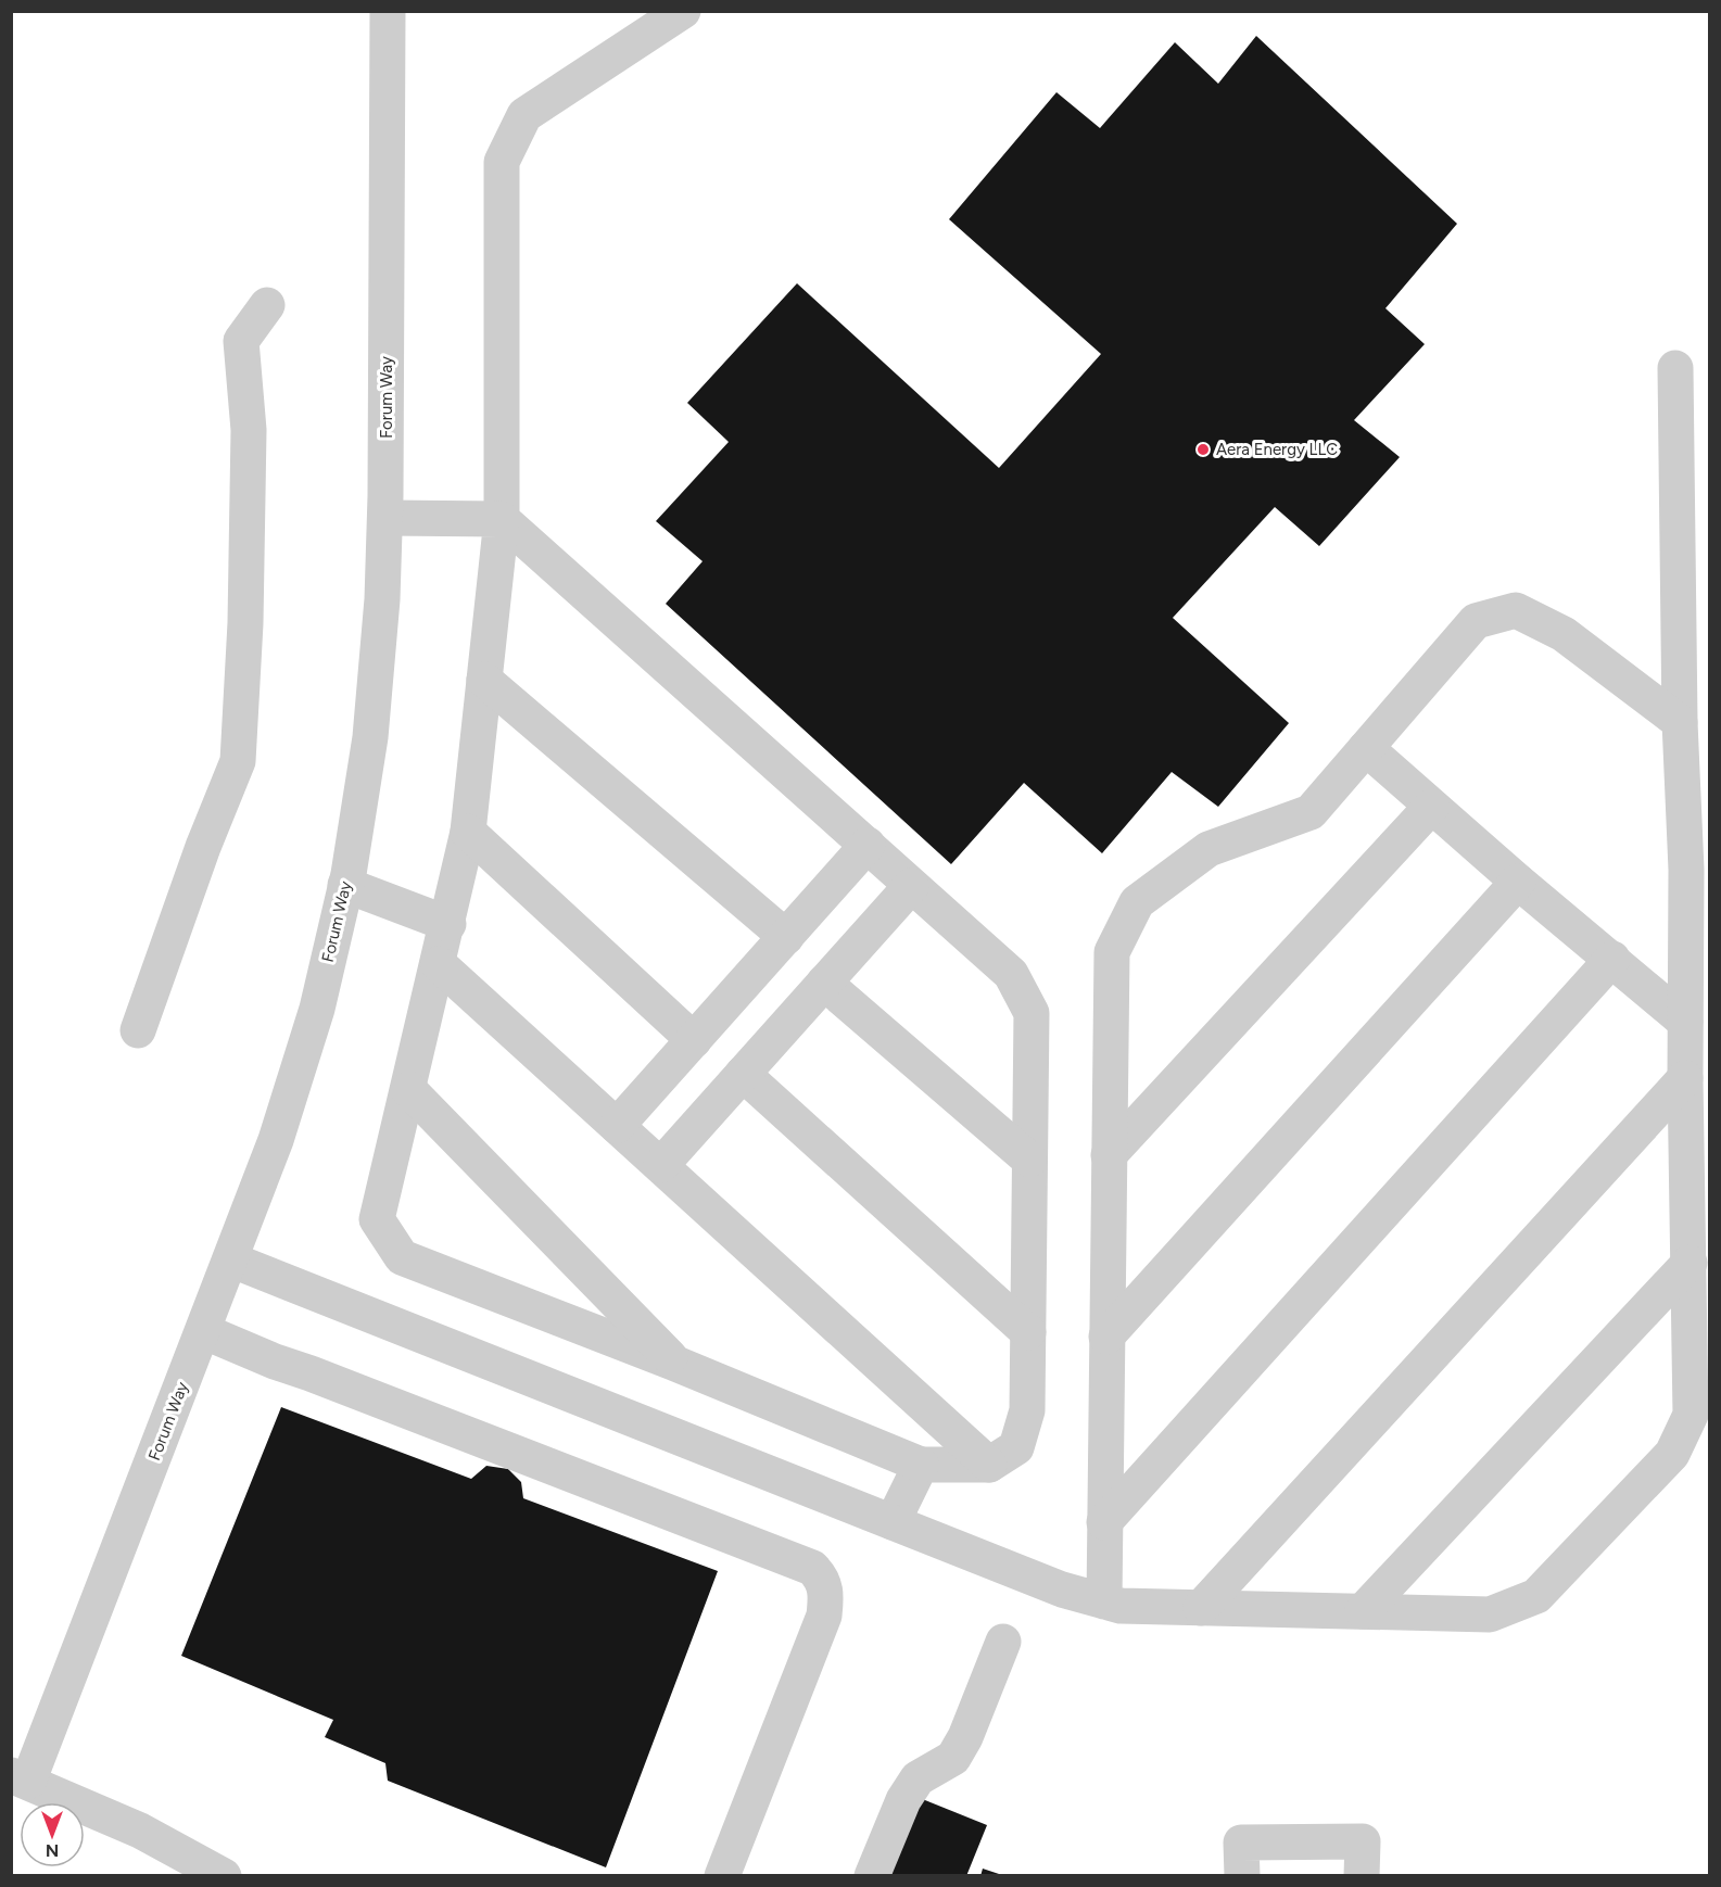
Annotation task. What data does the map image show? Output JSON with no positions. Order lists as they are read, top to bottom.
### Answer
{
  "streets": {
    "street": ["Forum Way"]
  },
  "places": ["Aera Energy LLC"],
  "north": "bottom"
}
